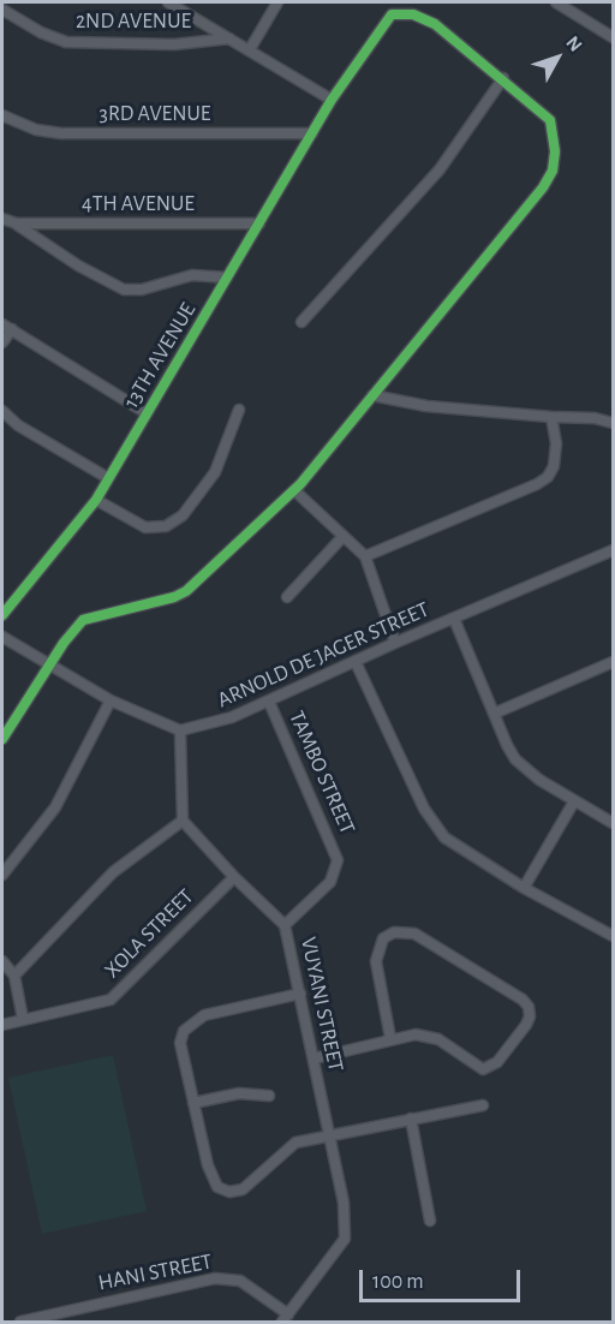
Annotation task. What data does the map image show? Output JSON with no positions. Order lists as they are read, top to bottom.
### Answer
{
  "streets": {
    "street": [
      "2ND AVENUE",
      "3RD AVENUE",
      "4TH AVENUE",
      "13TH AVENUE",
      "ARNOLD DE JAGER STREET",
      "TAMBO STREET",
      "XOLA STREET",
      "VUYANI STREET",
      "HANI STREET"
    ]
  },
  "crossings": [
    ["3RD AVENUE", "13TH AVENUE"],
    ["4TH AVENUE", "13TH AVENUE"],
    ["ARNOLD DE JAGER STREET", "TAMBO STREET"],
    ["TAMBO STREET", "VUYANI STREET"],
    ["XOLA STREET", "VUYANI STREET"],
    ["VUYANI STREET", "HANI STREET"]
  ],
  "scale_bar": "100 m",
  "north": "top right"
}
